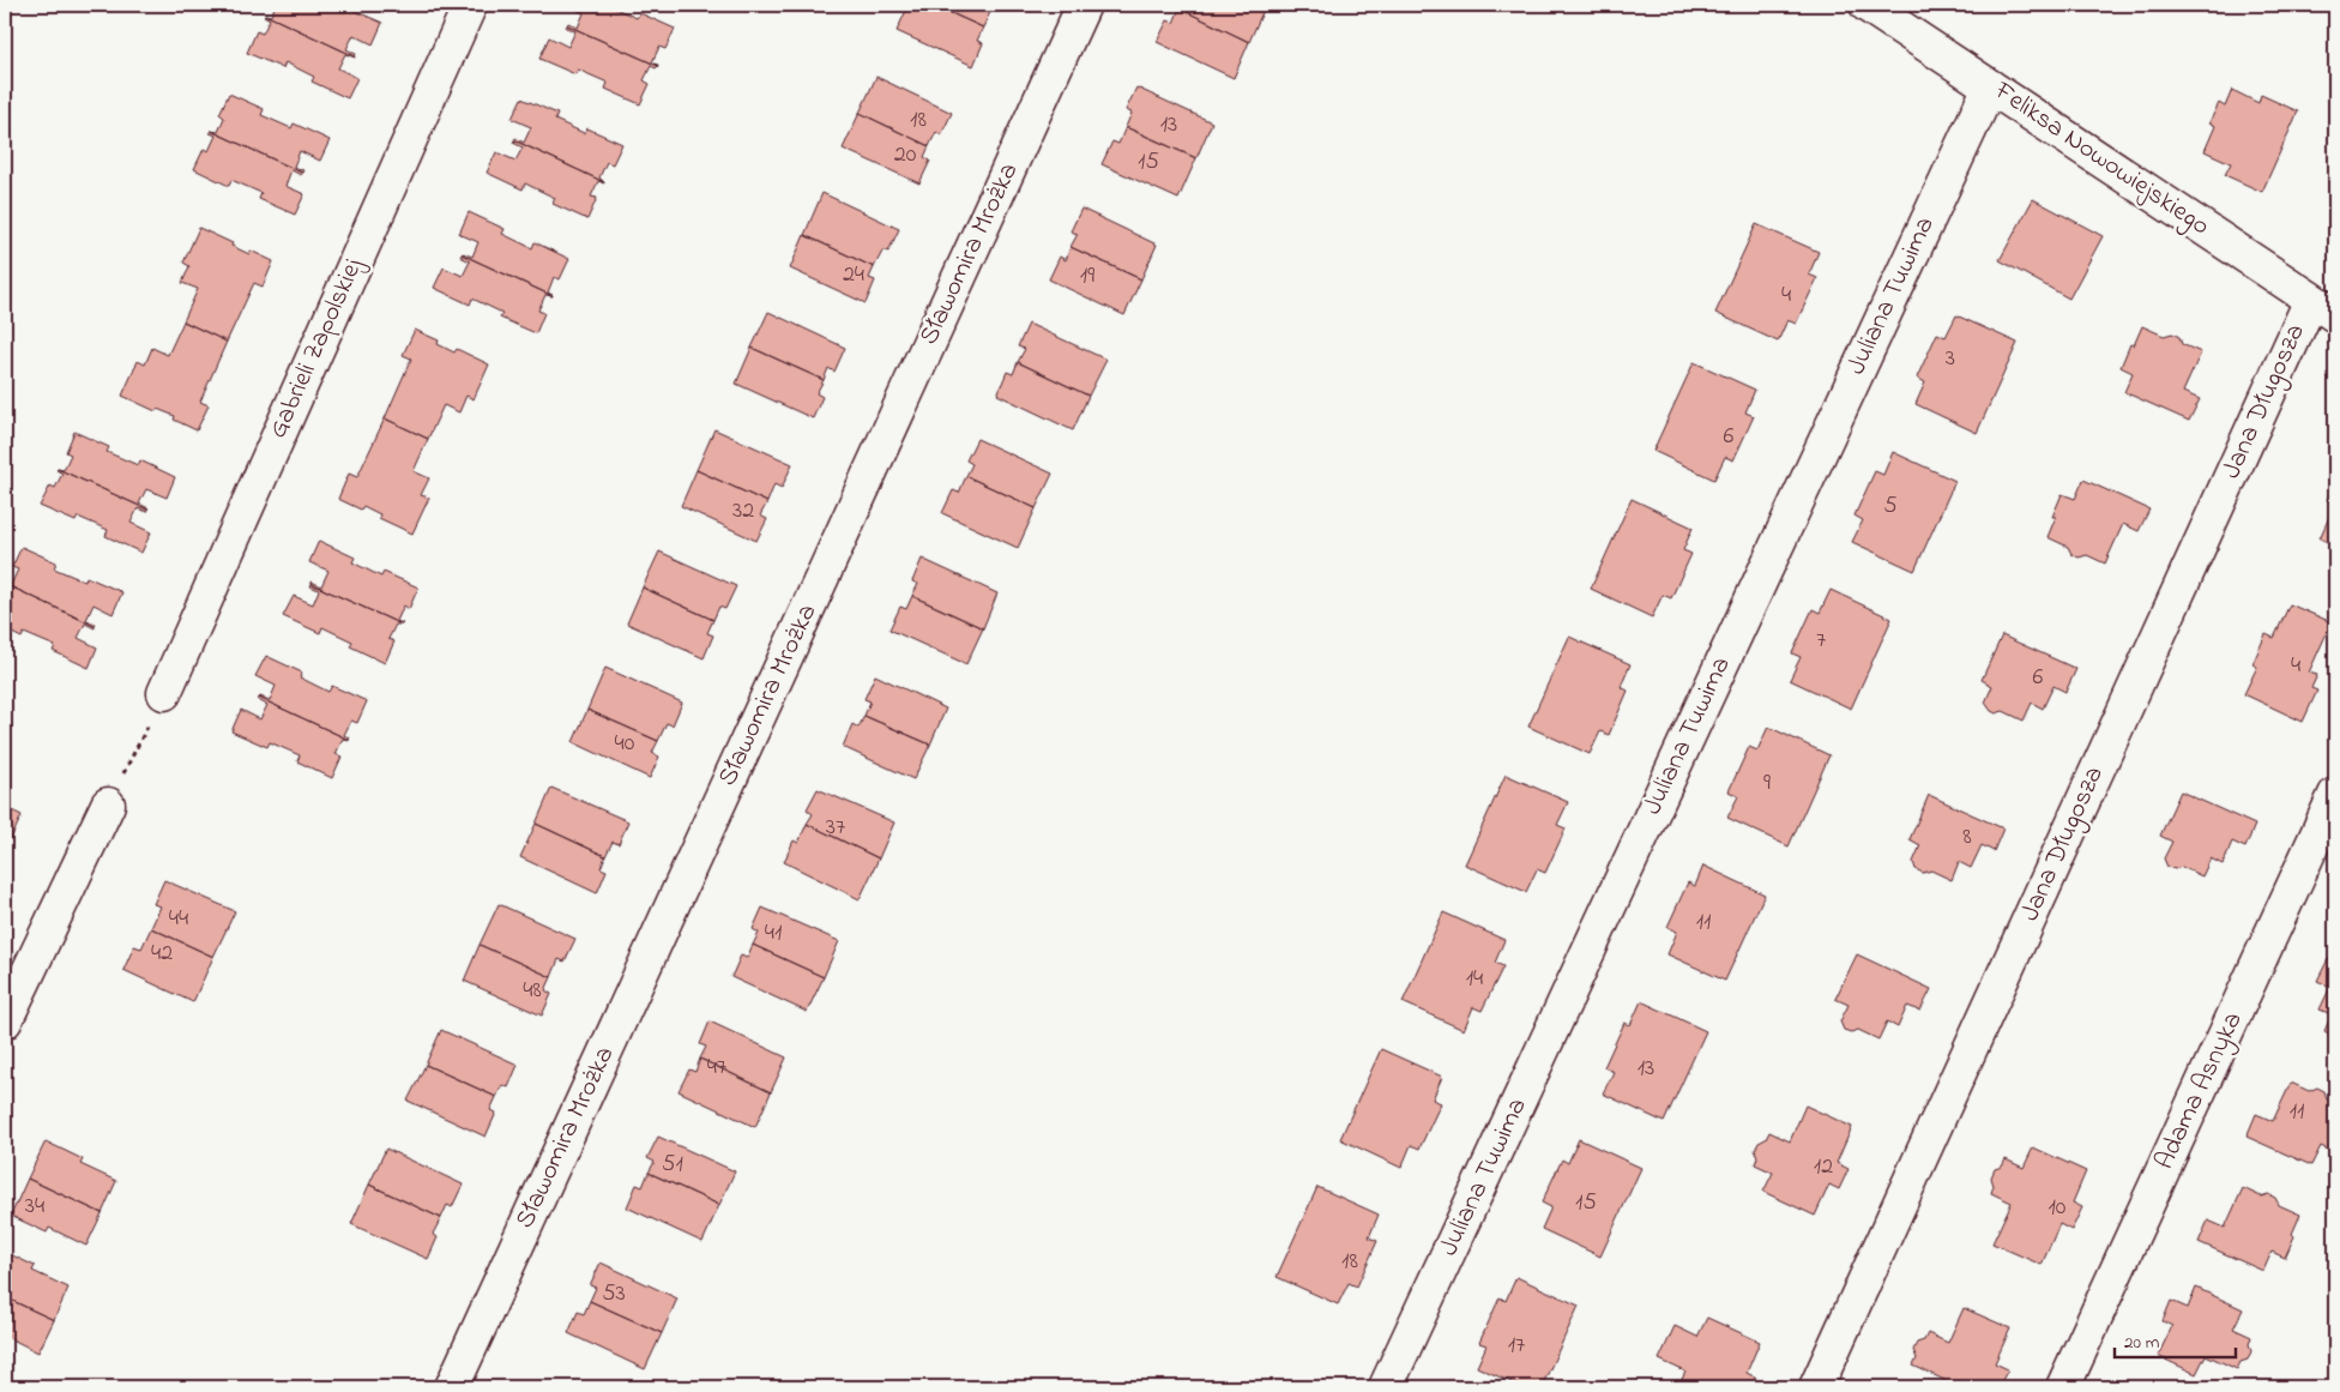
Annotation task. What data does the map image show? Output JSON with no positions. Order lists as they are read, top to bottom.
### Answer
{
  "streets": {
    "street": [
      "Feliksa Nowowiejskiego",
      "Sławomira Mrożka",
      "Juliana Tuwima",
      "Gabrieli Zapolskiej",
      "Jana Długosza",
      "Adama Asnyka"
    ]
  },
  "crossings": [
    ["Feliksa Nowowiejskiego", "Juliana Tuwima"],
    ["Feliksa Nowowiejskiego", "Jana Długosza"]
  ],
  "house_numbers": [
    "18",
    "13",
    "20",
    "15",
    "24",
    "19",
    "4",
    "3",
    "6",
    "5",
    "32",
    "7",
    "4",
    "6",
    "40",
    "9",
    "37",
    "8",
    "44",
    "11",
    "41",
    "42",
    "14",
    "48",
    "47",
    "13",
    "11",
    "51",
    "12",
    "15",
    "34",
    "10",
    "18",
    "53",
    "17"
  ],
  "scale_bar": "20 m"
}
